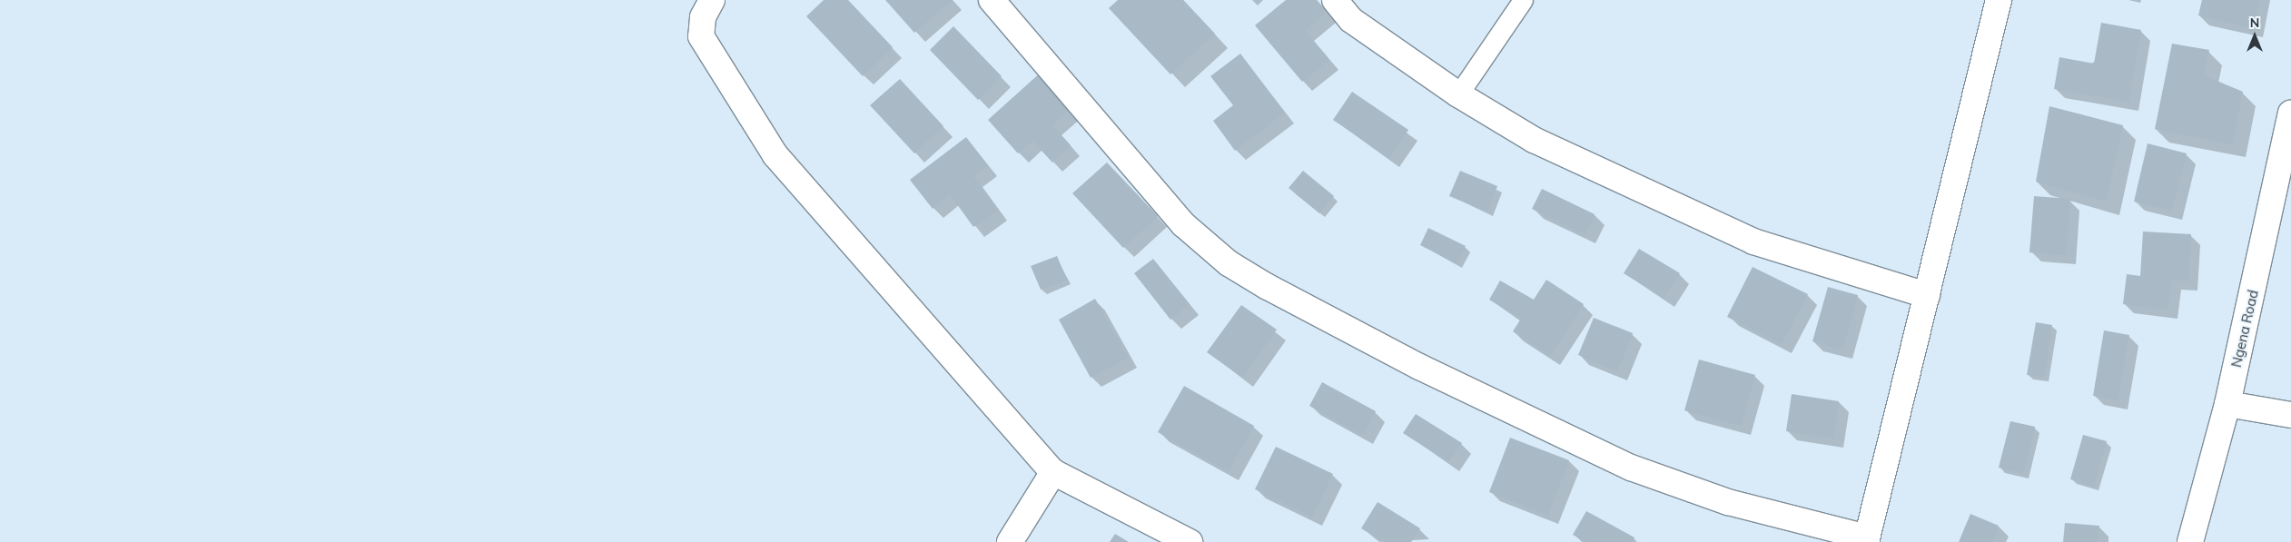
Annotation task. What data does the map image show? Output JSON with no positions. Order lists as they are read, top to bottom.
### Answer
{
  "streets": {
    "street": ["Ngena Road"]
  },
  "north": "top"
}
